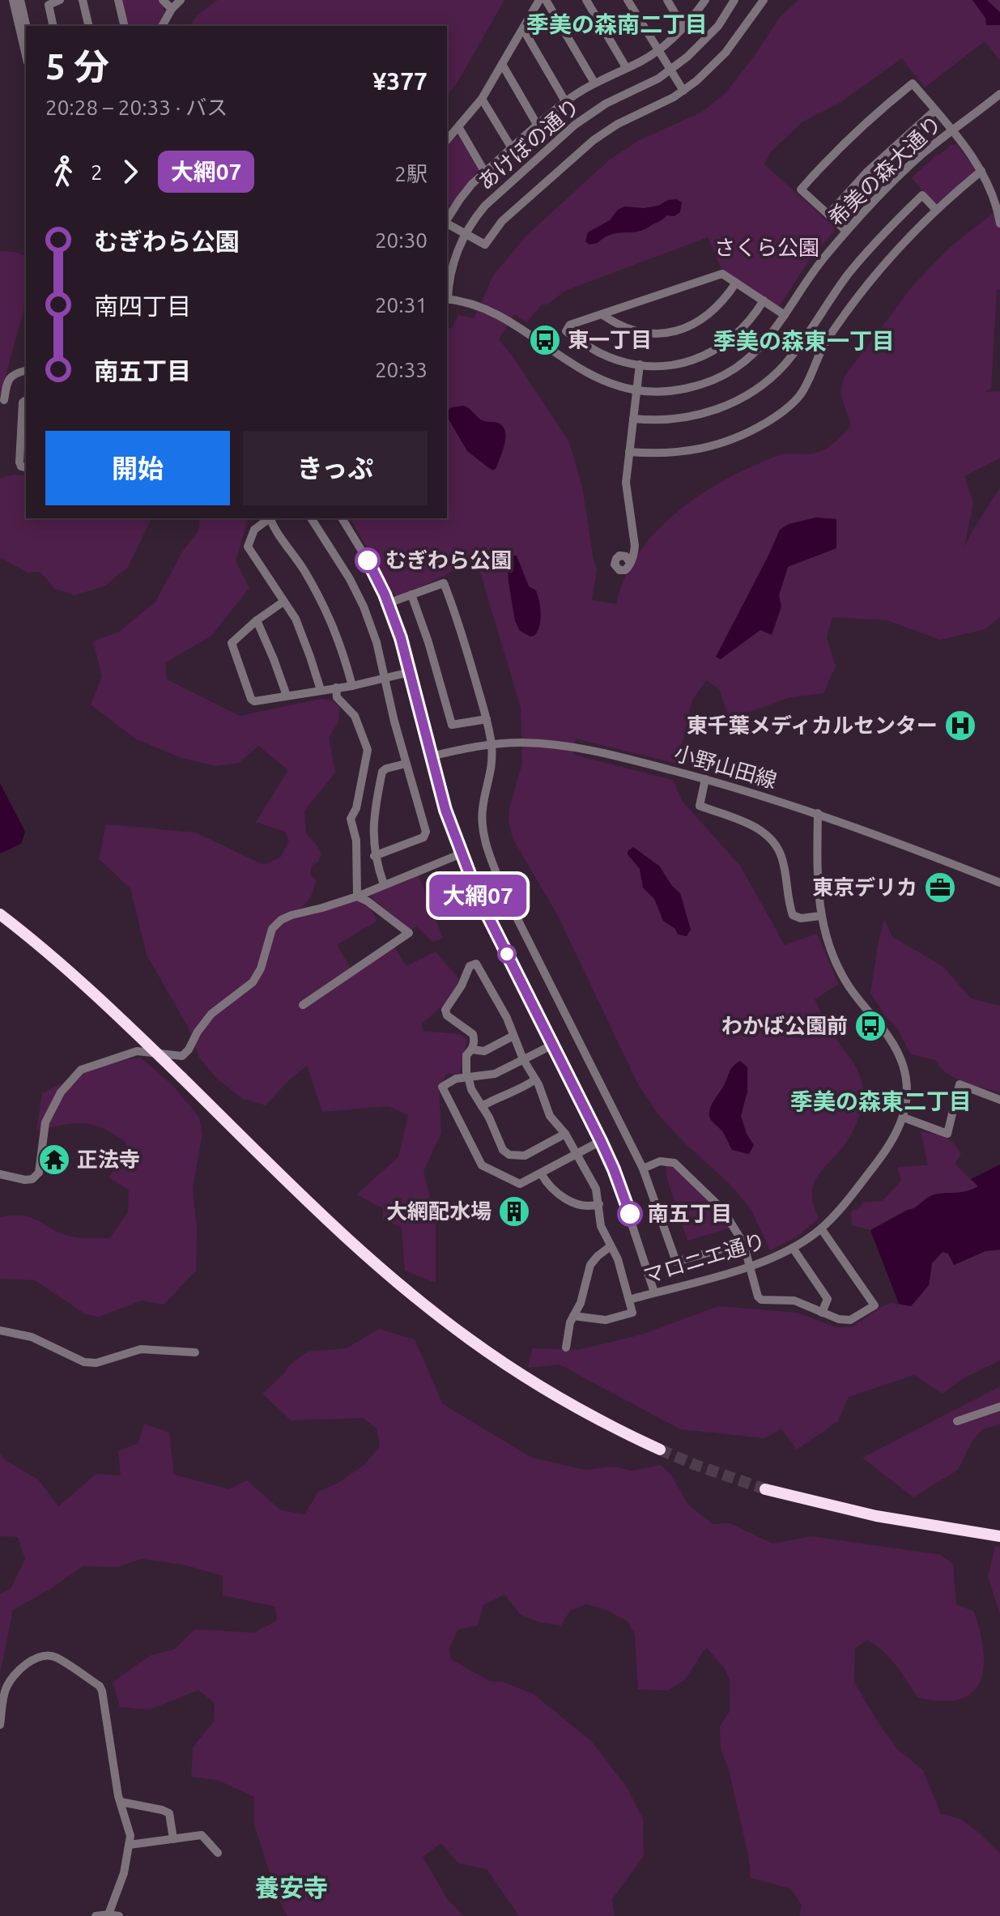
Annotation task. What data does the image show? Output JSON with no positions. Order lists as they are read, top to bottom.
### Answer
{
  "streets": {
    "street": [
      "あけぼの通り",
      "希美の森大通り",
      "小野山田線",
      "マロニエ通り"
    ]
  },
  "crossings": [
    ["小野山田線", "マロニエ通り"]
  ],
  "districts": [
    "季美の森南二丁目",
    "季美の森東一丁目",
    "季美の森東二丁目",
    "養安寺"
  ],
  "parks": ["さくら公園"],
  "places": {
    "bus stop": ["東一丁目", "わかば公園前"],
    "other": ["むぎわら公園", "南五丁目"],
    "hospital": ["東千葉メディカルセンター"],
    "office": ["東京デリカ"],
    "temple": ["正法寺"],
    "building": ["大網配水場"]
  },
  "lines": ["bus line 大網07"],
  "page": {
    "on_map": "大網07",
    "heading": ["5 分", "20:28 – 20:33 · バス", "¥377"],
    "legs": ["2", "大網07", "2駅"],
    "list": [
      {
        "name": "むぎわら公園",
        "value": "20:30"
      },
      {
        "name": "南四丁目",
        "value": "20:31"
      },
      {
        "name": "南五丁目",
        "value": "20:33"
      }
    ],
    "buttons": ["開始", "きっぷ"]
  }
}
